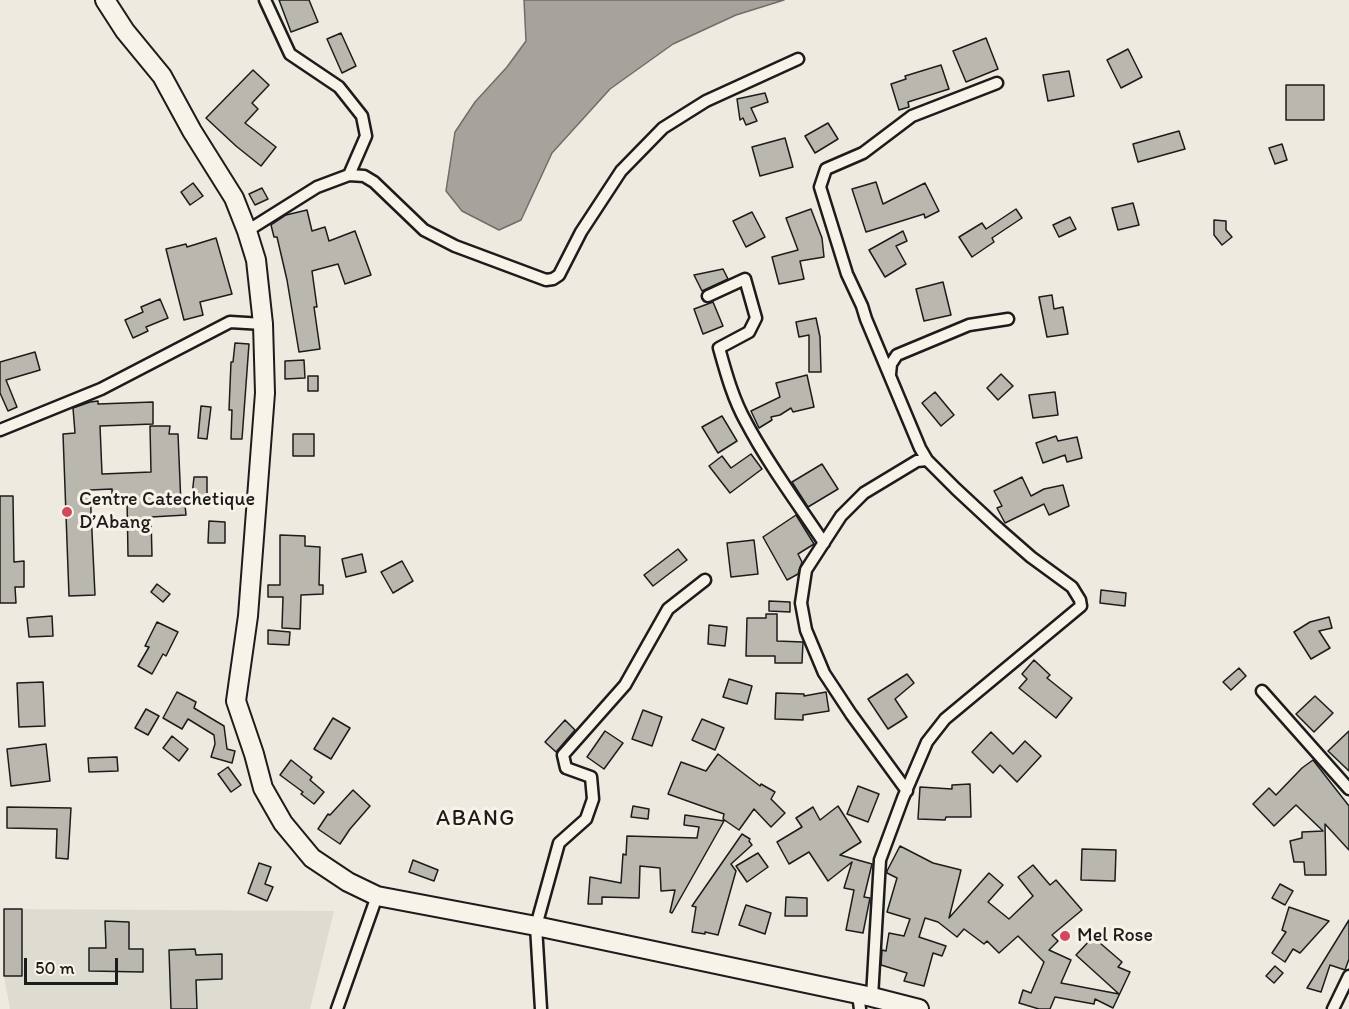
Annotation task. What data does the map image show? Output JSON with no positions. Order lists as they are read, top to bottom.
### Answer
{
  "districts": ["ABANG"],
  "places": ["Centre Catechetique D’Abang", "Mel Rose"],
  "scale_bar": "50 m"
}
